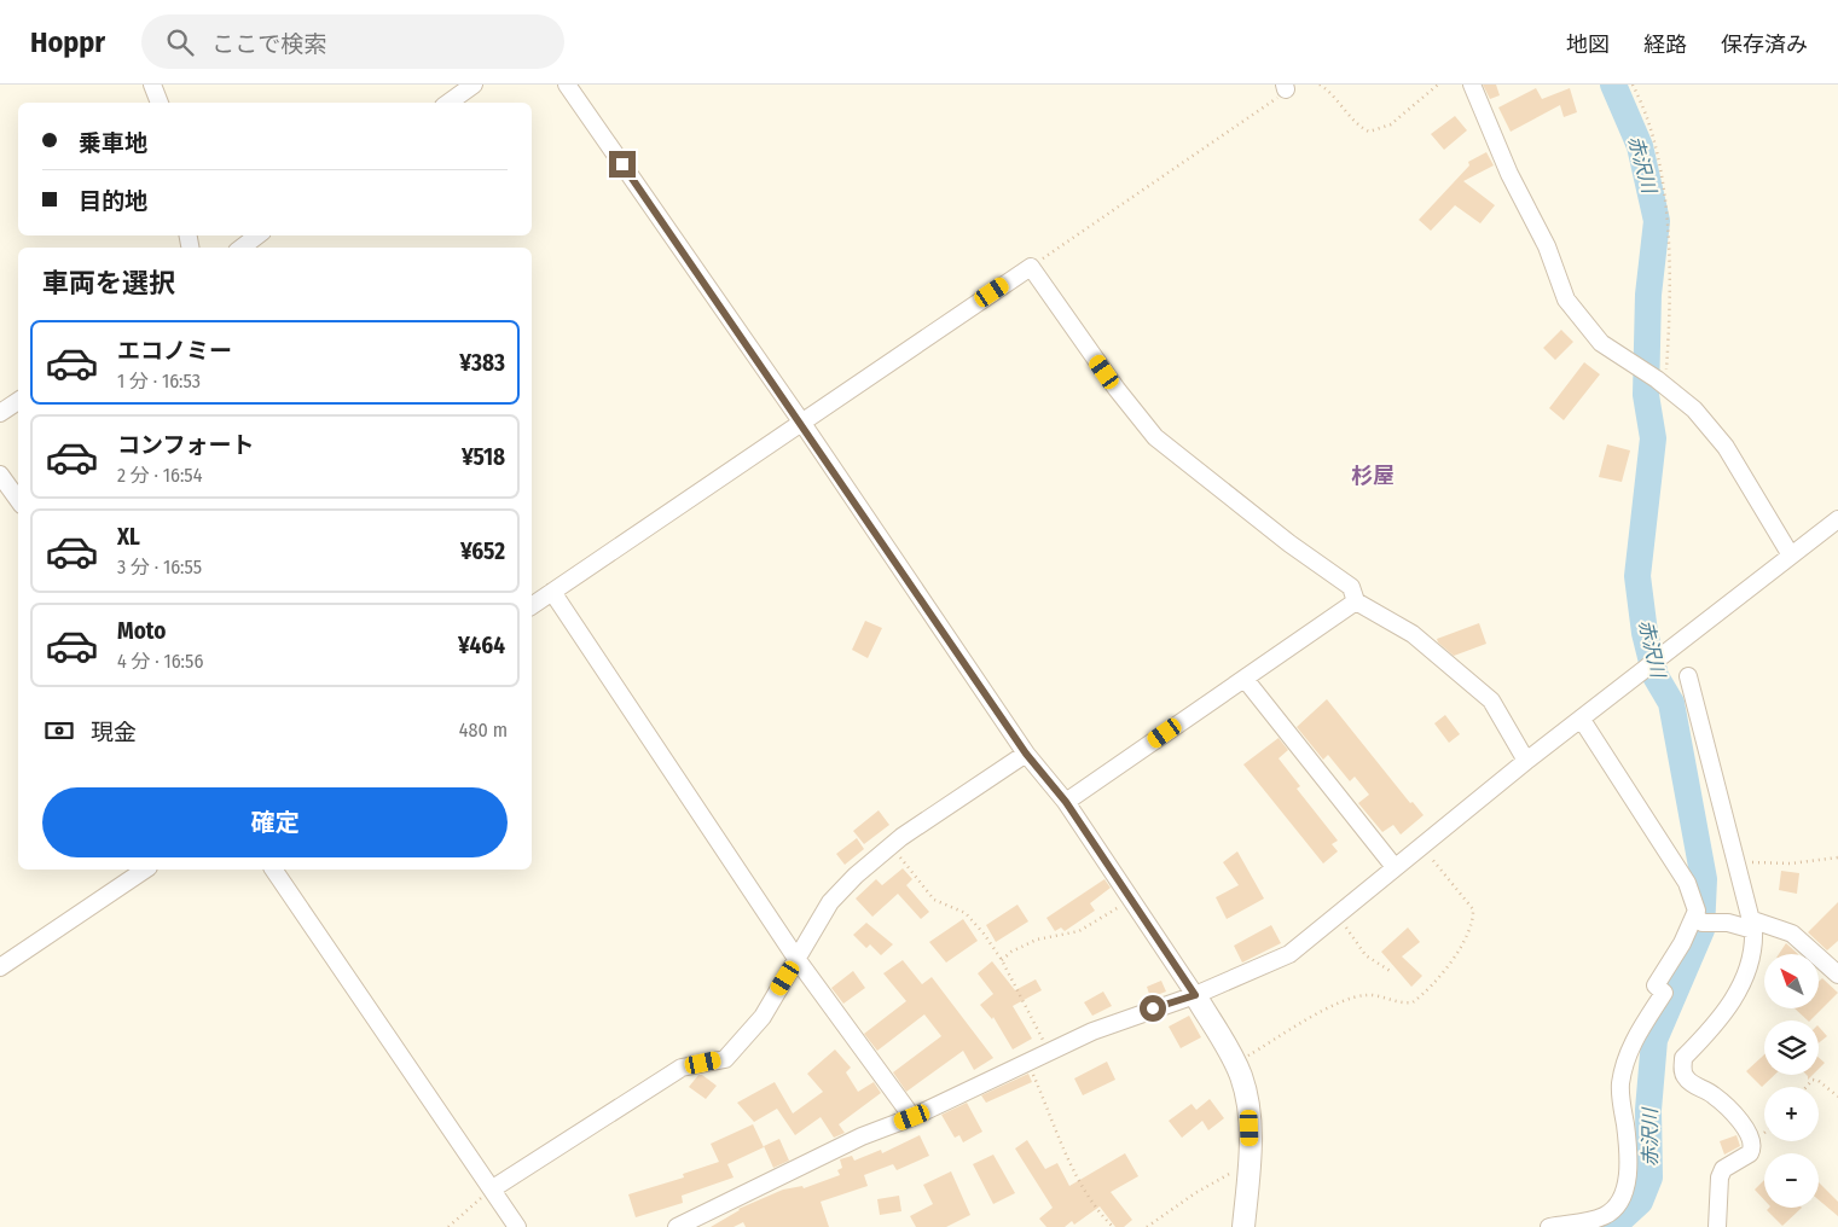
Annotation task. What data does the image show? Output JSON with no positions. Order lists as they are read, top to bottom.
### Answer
{
  "districts": ["杉屋"],
  "water": ["赤沢川"],
  "north": "top left",
  "page": {
    "header": "Hoppr",
    "search": "ここで検索",
    "nav": ["地図", "経路", "保存済み"],
    "banner": ["乗車地", "目的地"],
    "heading": "車両を選択",
    "list": [
      {
        "name": "エコノミー",
        "note": "1 分 · 16:53",
        "value": "¥383"
      },
      {
        "name": "コンフォート",
        "note": "2 分 · 16:54",
        "value": "¥518"
      },
      {
        "name": "XL",
        "note": "3 分 · 16:55",
        "value": "¥652"
      },
      {
        "name": "Moto",
        "note": "4 分 · 16:56",
        "value": "¥464"
      }
    ],
    "pay": ["現金", "480 m"],
    "buttons": "確定",
    "map_buttons": ["+", "−"]
  }
}
